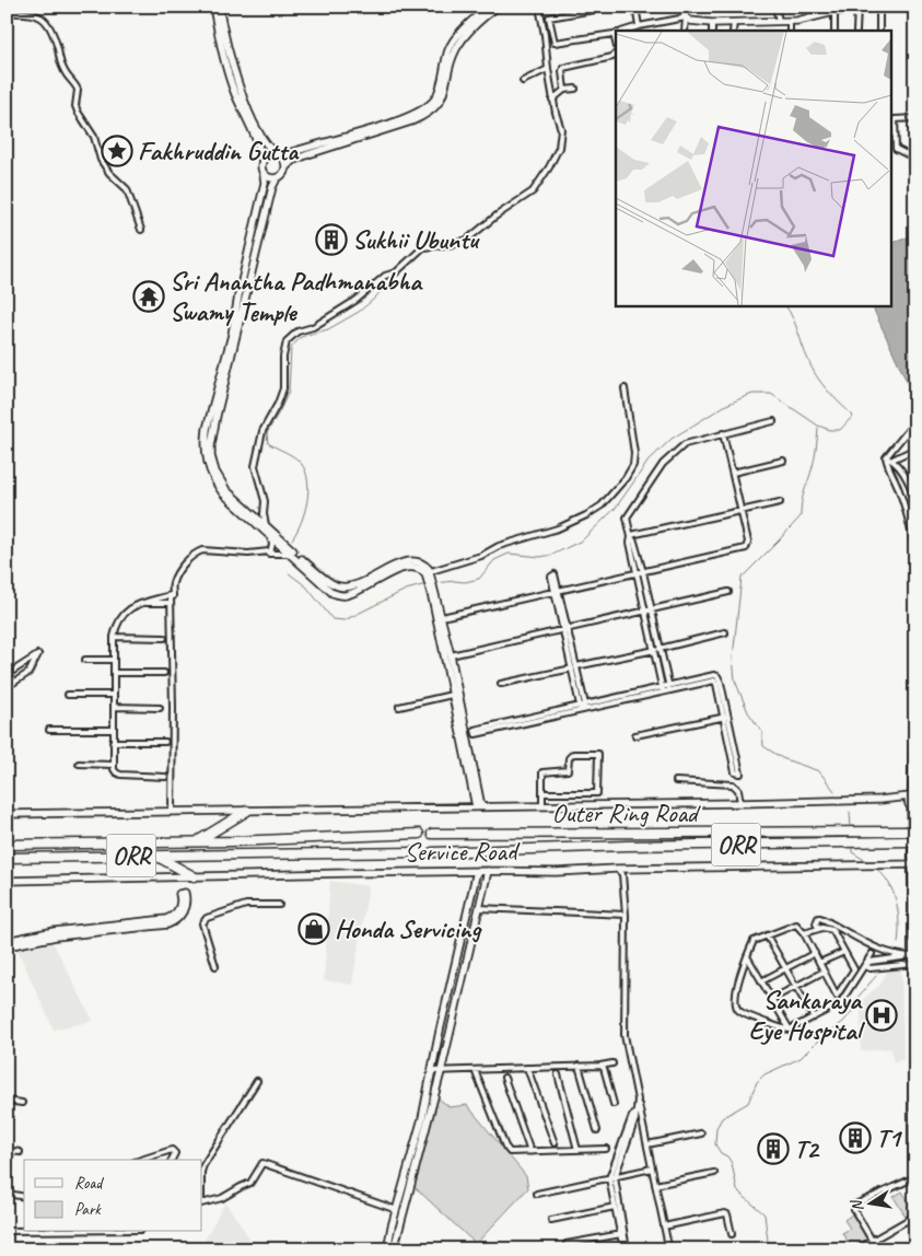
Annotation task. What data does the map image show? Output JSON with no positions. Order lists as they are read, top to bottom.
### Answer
{
  "streets": {
    "highway": ["Outer Ring Road", "ORR"],
    "main road": ["Service Road"]
  },
  "places": {
    "place": ["Fakhruddin Gutta"],
    "building": ["Sukhii Ubuntu", "T1", "T2"],
    "temple": ["Sri Anantha Padhmanabha Swamy Temple"],
    "shop": ["Honda Servicing"],
    "hospital": ["Sankaraya Eye Hospital"]
  },
  "legend": ["Road", "Park"],
  "north": "left"
}
